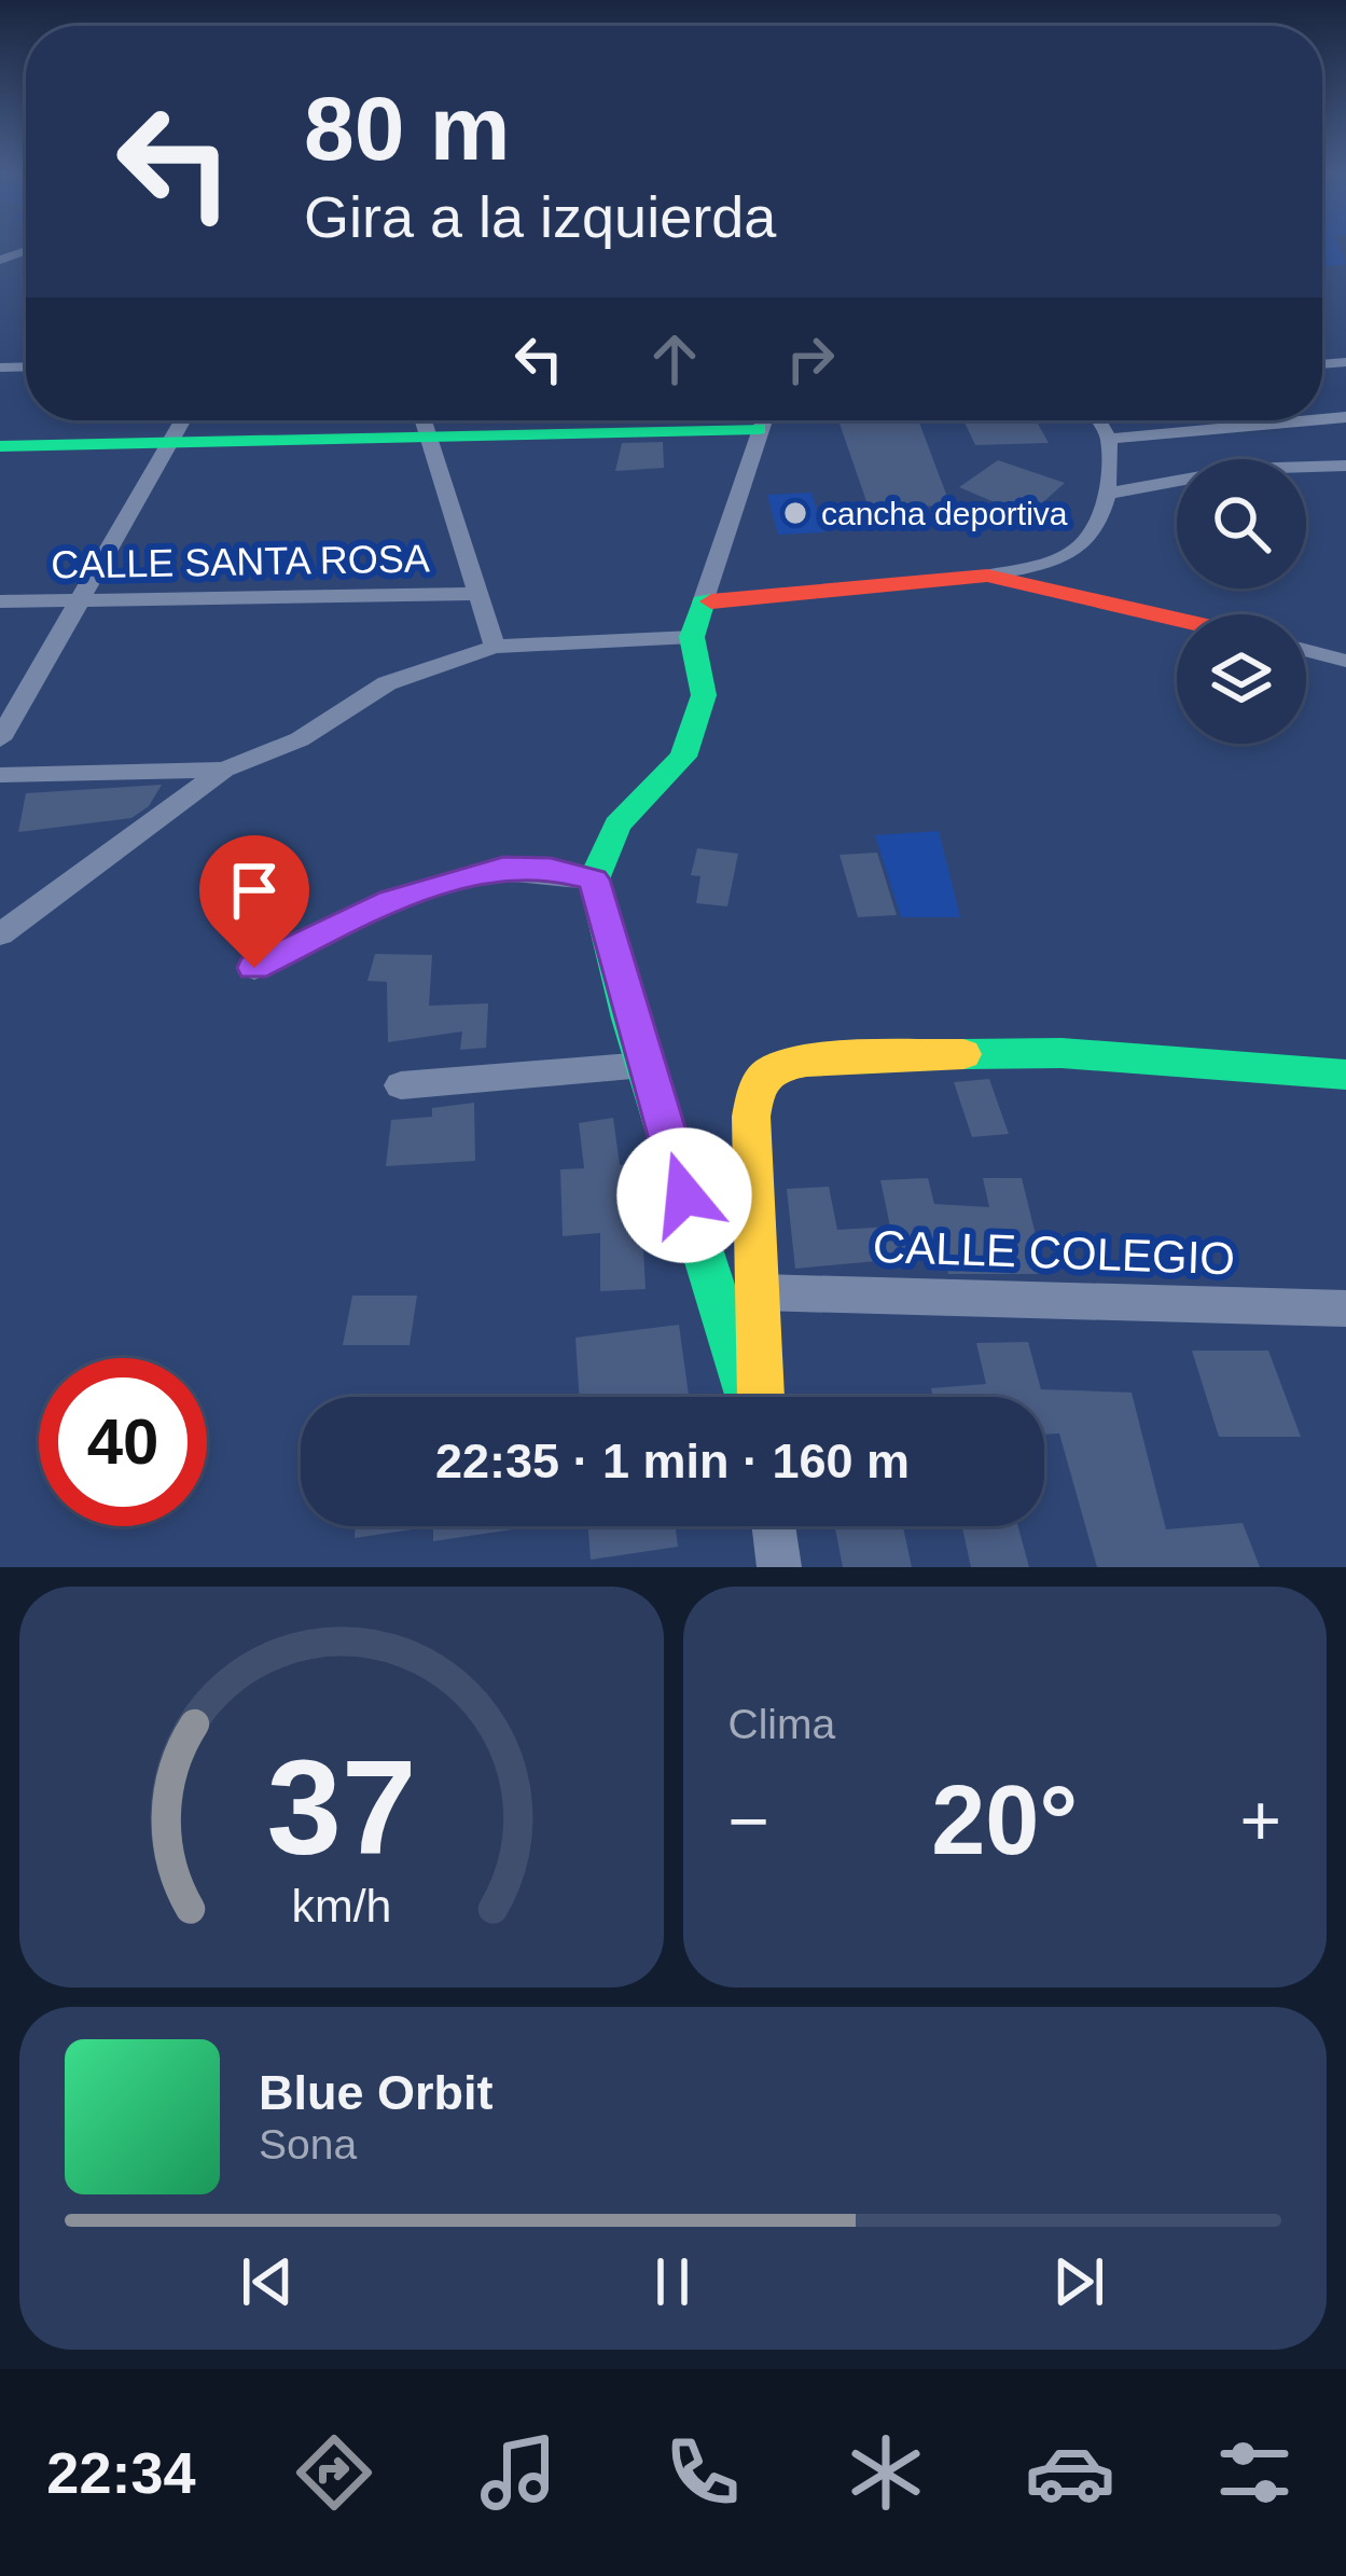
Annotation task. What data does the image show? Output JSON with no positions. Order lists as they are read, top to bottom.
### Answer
{
  "streets": {
    "street": ["CALLE SANTA ROSA", "CALLE COLEGIO"]
  },
  "places": ["cancha deportiva"],
  "page": {
    "turn": ["80 m", "Gira a la izquierda"],
    "limit": "40",
    "trip": "22:35 · 1 min · 160 m",
    "tile": "Clima",
    "heat": ["−", "20°", "+"],
    "song": ["Blue Orbit", "Sona"],
    "tabs": "22:34",
    "gauge": ["37", "km/h"]
  }
}
